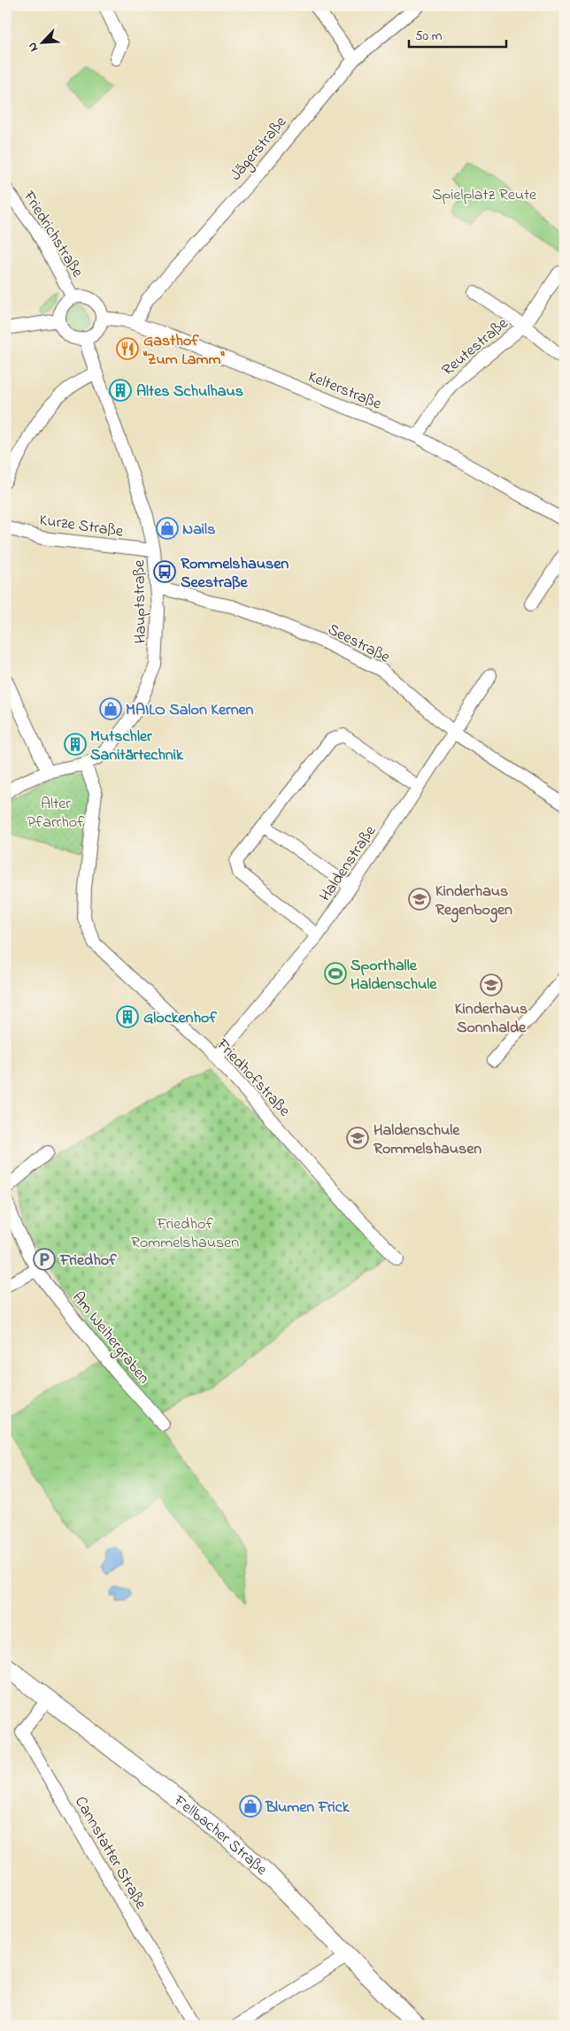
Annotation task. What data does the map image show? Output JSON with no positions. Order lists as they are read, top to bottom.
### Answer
{
  "streets": {
    "main road": ["Fellbacher Straße"],
    "street": [
      "Jägerstraße",
      "Friedrichstraße",
      "Reutestraße",
      "Kelterstraße",
      "Kurze Straße",
      "Hauptstraße",
      "Seestraße",
      "Haldenstraße",
      "Friedhofstraße",
      "Am Weihergraben",
      "Cannstatter Straße"
    ]
  },
  "crossings": [
    ["Jägerstraße", "Kelterstraße"],
    ["Friedrichstraße", "Kelterstraße"],
    ["Friedrichstraße", "Hauptstraße"],
    ["Reutestraße", "Kelterstraße"],
    ["Kelterstraße", "Hauptstraße"],
    ["Kurze Straße", "Hauptstraße"],
    ["Hauptstraße", "Seestraße"],
    ["Hauptstraße", "Friedhofstraße"],
    ["Seestraße", "Haldenstraße"],
    ["Haldenstraße", "Friedhofstraße"],
    ["Fellbacher Straße", "Cannstatter Straße"]
  ],
  "parks": ["Spielplatz Reute", "Alter Pfarrhof", "Friedhof Rommelshausen"],
  "places": {
    "restaurant": ["Gasthof \"Zum Lamm\""],
    "building": ["Altes Schulhaus", "Mutschler Sanitärtechnik", "Glockenhof"],
    "shop": ["Nails", "MAILO Salon Kernen", "Blumen Frick"],
    "bus stop": ["Rommelshausen Seestraße"],
    "school or university": ["Kinderhaus Regenbogen", "Kinderhaus Sonnhalde", "Haldenschule Rommelshausen"],
    "sports": ["Sporthalle Haldenschule"],
    "parking": ["Friedhof"]
  },
  "scale_bar": "50 m",
  "north": "bottom left"
}
